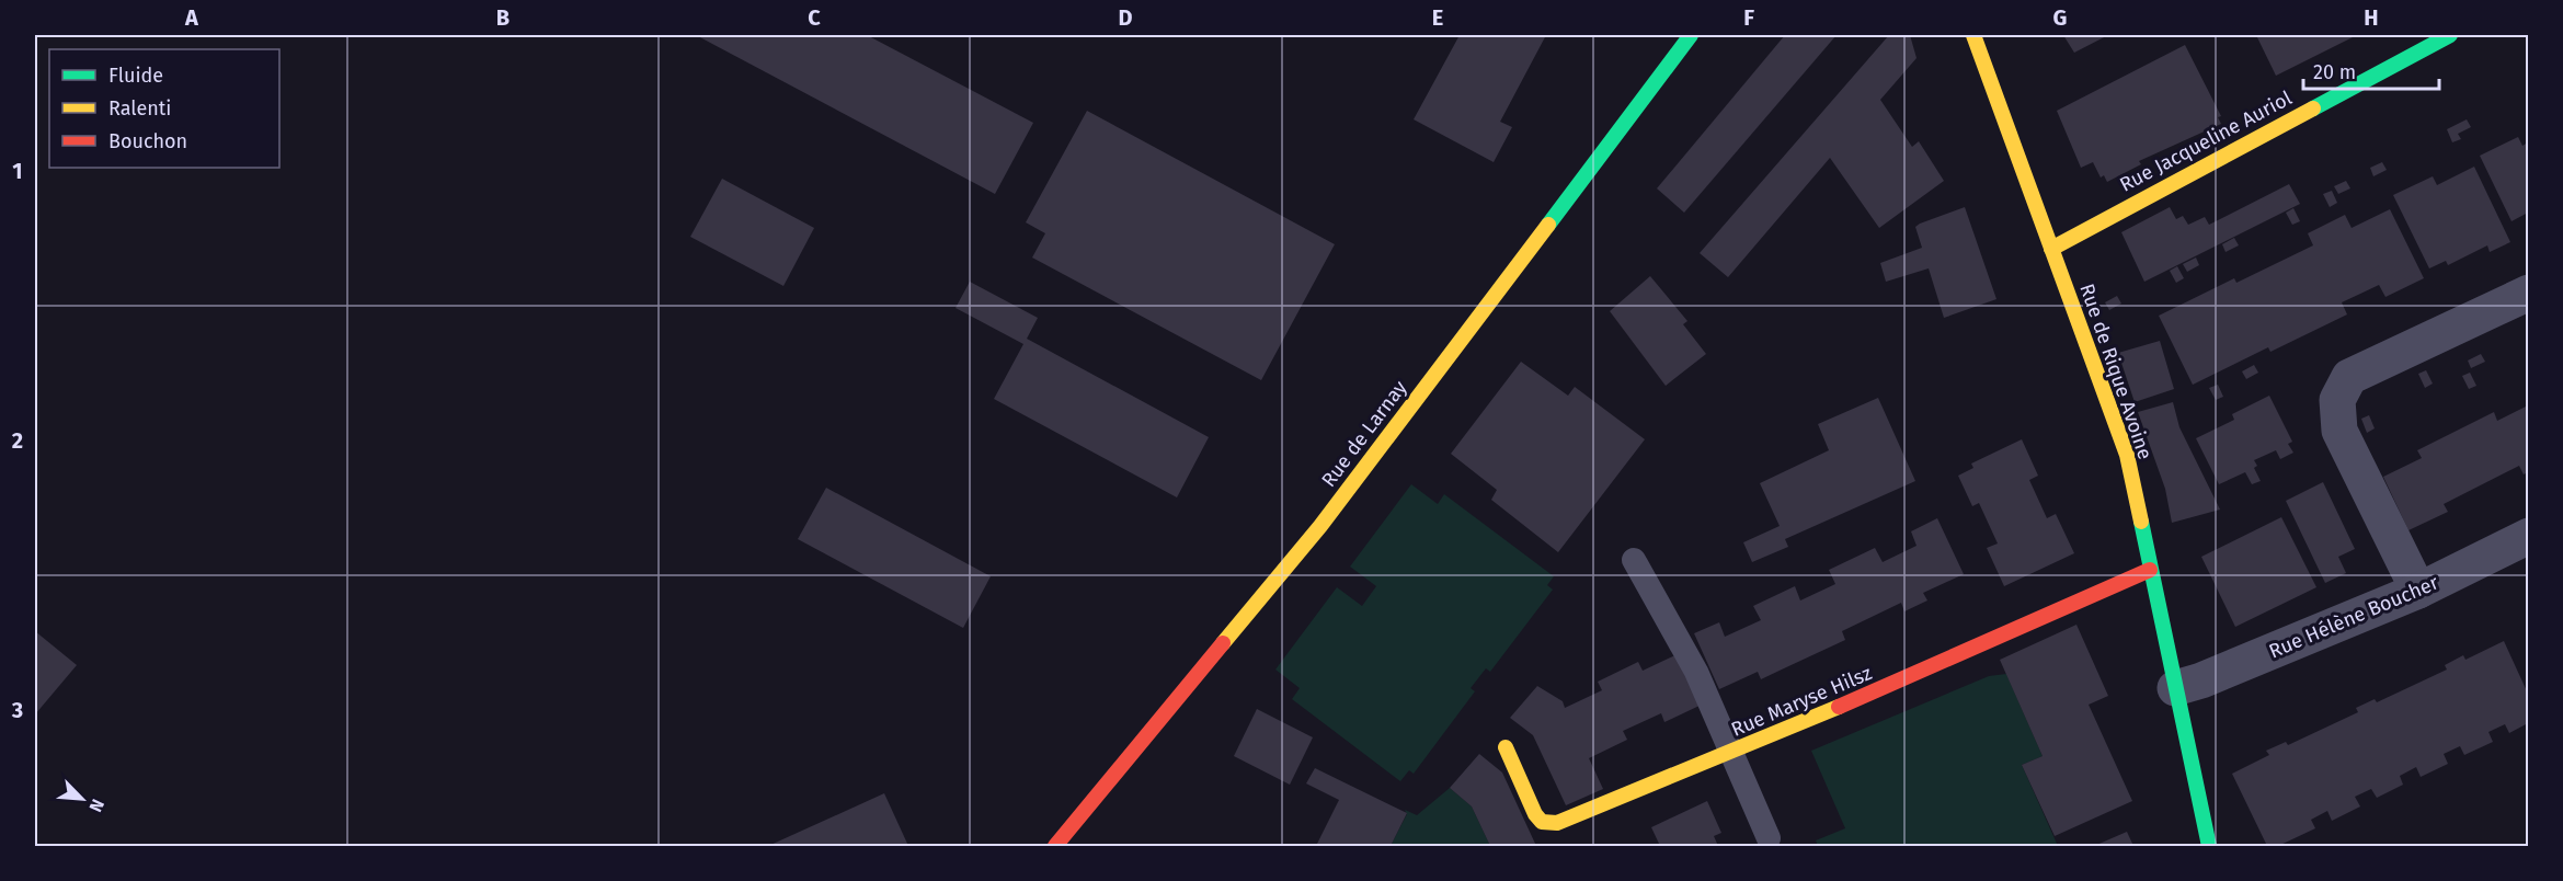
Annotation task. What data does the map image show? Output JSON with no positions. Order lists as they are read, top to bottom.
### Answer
{
  "streets": {
    "street": [
      "Rue Jacqueline Auriol",
      "Rue de Rique Avoine",
      "Rue de Larnay",
      "Rue Hélène Boucher",
      "Rue Maryse Hilsz"
    ]
  },
  "crossings": [
    ["Rue Jacqueline Auriol", "Rue de Rique Avoine"],
    ["Rue de Rique Avoine", "Rue Hélène Boucher"],
    ["Rue de Rique Avoine", "Rue Maryse Hilsz"]
  ],
  "legend": ["Fluide", "Ralenti", "Bouchon"],
  "scale_bar": "20 m",
  "north": "bottom right",
  "grid": {
    "columns": [
      "A",
      "B",
      "C",
      "D",
      "E",
      "F",
      "G",
      "H"
    ],
    "rows": ["1", "2", "3"]
  }
}
